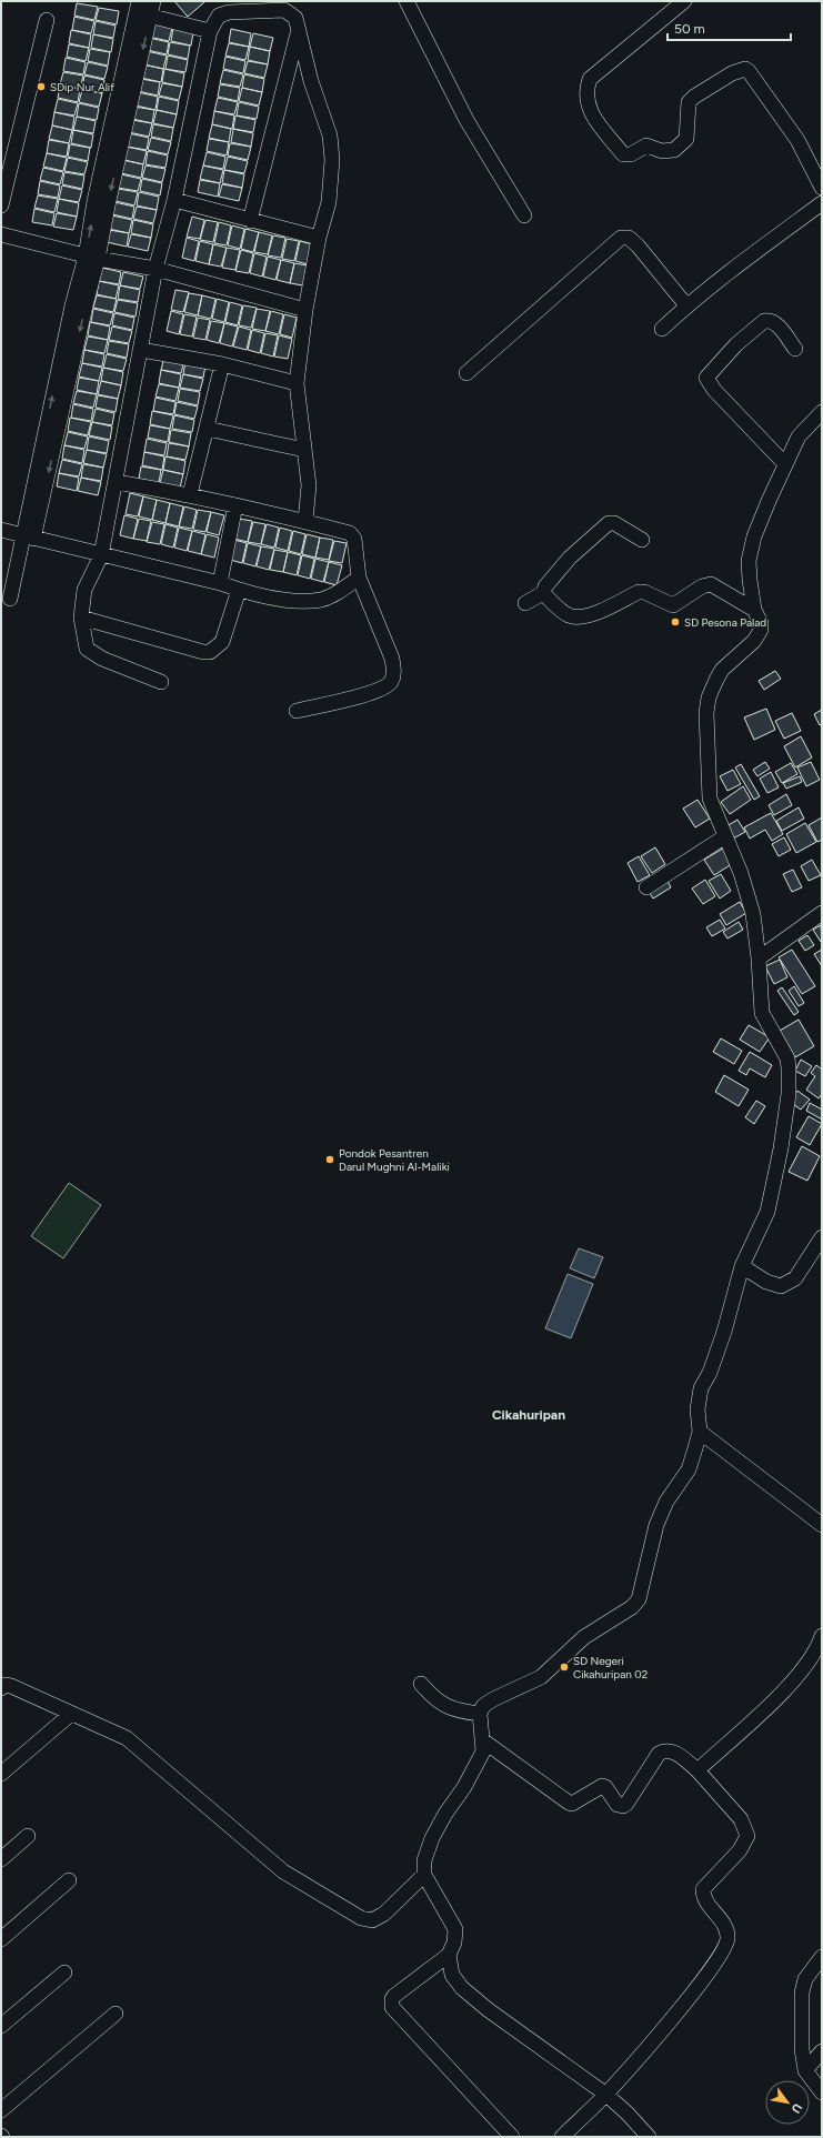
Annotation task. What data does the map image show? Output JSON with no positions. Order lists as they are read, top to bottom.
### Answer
{
  "districts": ["Cikahuripan"],
  "places": [
    "SDip Nur Alif",
    "SD Pesona Palad",
    "Pondok Pesantren Darul Mughni Al-Maliki",
    "SD Negeri Cikahuripan 02"
  ],
  "scale_bar": "50 m",
  "north": "bottom right"
}
